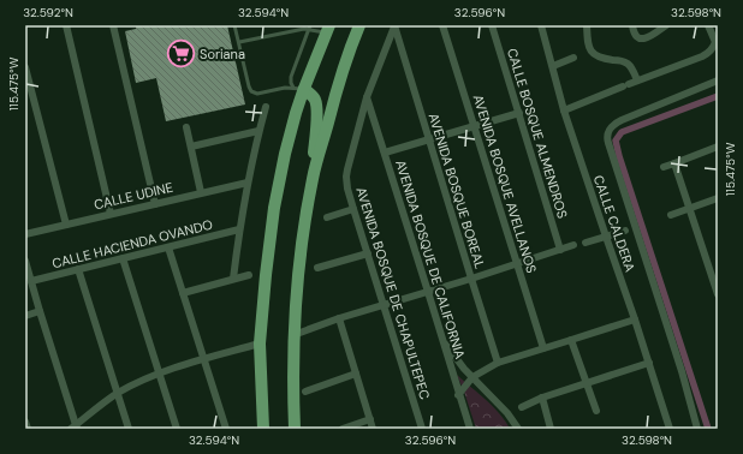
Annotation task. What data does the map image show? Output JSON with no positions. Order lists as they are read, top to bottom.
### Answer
{
  "streets": {
    "street": [
      "CALLE BOSQUE ALMENDROS",
      "AVENIDA BOSQUE AVELLANOS",
      "AVENIDA BOSQUE BOREAL",
      "CALLE UDINE",
      "CALLE CALDERA",
      "CALLE HACIENDA OVANDO",
      "AVENIDA BOSQUE DE CALIFORNIA",
      "AVENIDA BOSQUE DE CHAPULTEPEC"
    ]
  },
  "crossings": [
    ["AVENIDA BOSQUE BOREAL", "AVENIDA BOSQUE DE CHAPULTEPEC"],
    ["AVENIDA BOSQUE DE CALIFORNIA", "AVENIDA BOSQUE DE CHAPULTEPEC"]
  ],
  "places": {
    "supermarket": ["Soriana"]
  },
  "coordinates": [
    "32.592°N",
    "32.594°N",
    "32.596°N",
    "32.598°N",
    "115.475°W"
  ]
}
